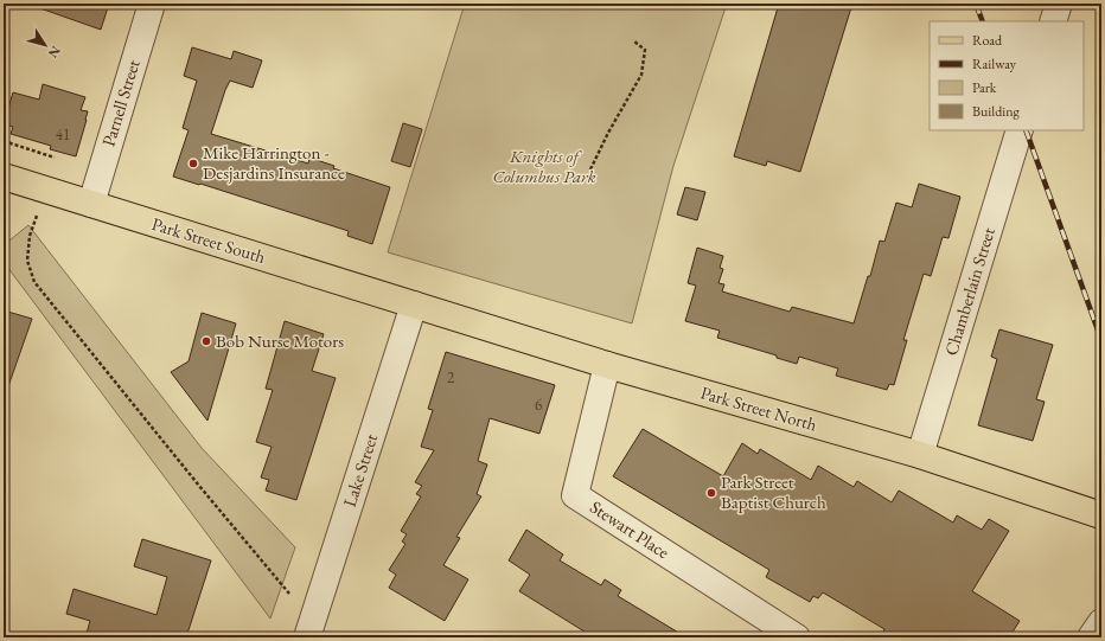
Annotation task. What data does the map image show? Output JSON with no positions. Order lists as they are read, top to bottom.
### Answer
{
  "streets": {
    "main road": ["Park Street South", "Park Street North"],
    "street": [
      "Parnell Street",
      "Chamberlain Street",
      "Lake Street",
      "Stewart Place"
    ]
  },
  "crossings": [
    ["Parnell Street", "Park Street South"],
    ["Park Street South", "Park Street North"],
    ["Park Street South", "Lake Street"],
    ["Chamberlain Street", "Park Street North"],
    ["Park Street North", "Lake Street"],
    ["Park Street North", "Stewart Place"]
  ],
  "parks": ["Knights of Columbus Park"],
  "places": ["Mike Harrington - Desjardins Insurance", "Bob Nurse Motors", "Park Street Baptist Church"],
  "house_numbers": ["41", "2", "6"],
  "legend": [
    "Road",
    "Railway",
    "Park",
    "Building"
  ],
  "north": "bottom right"
}
